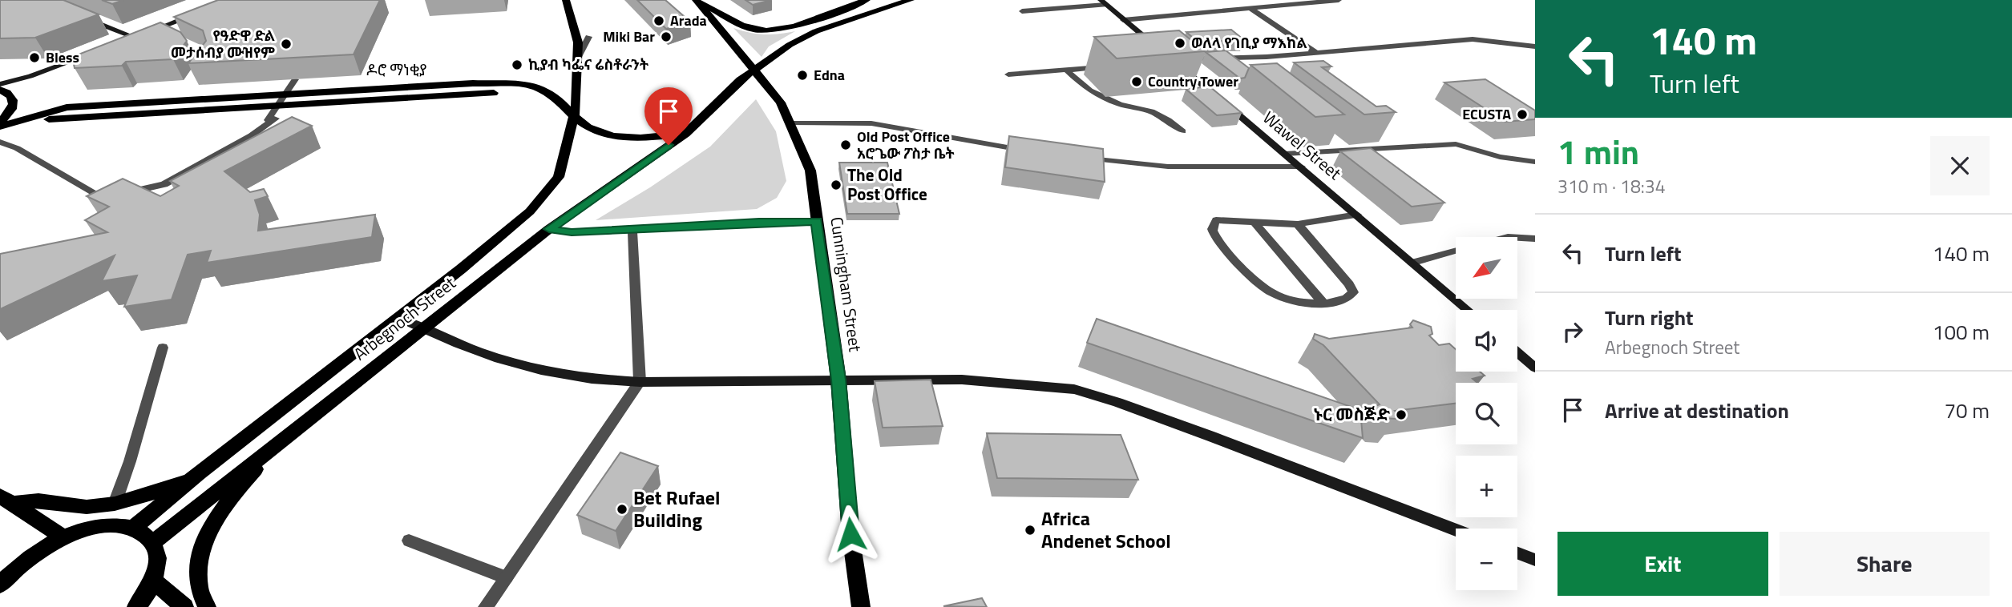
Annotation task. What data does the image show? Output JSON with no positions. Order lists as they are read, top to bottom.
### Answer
{
  "streets": {
    "main road": ["Cunningham Street", "Arbegnoch Street"],
    "street": ["Wawel Street"]
  },
  "crossings": [
    ["Cunningham Street", "Arbegnoch Street"]
  ],
  "districts": ["ዶሮ ማነቂያ"],
  "places": [
    "Arada",
    "Miki Bar",
    "ወለላ የገቢያ ማእከል",
    "የዓድዋ ድል መታሰብያ ሙዝየም",
    "Bless",
    "ኪያብ ካፌና ሬስቶራንት",
    "Edna",
    "Country Tower",
    "ECUSTA",
    "Old Post Office አሮጌው ፖስታ ቤት",
    "The Old Post Office",
    "ኑር መስጅድ",
    "Bet Rufael Building",
    "Africa Andenet School"
  ],
  "north": "bottom left",
  "page": {
    "turn": ["140 m", "Turn left"],
    "heading": ["1 min", "310 m · 18:34"],
    "list": [
      {
        "name": "Turn left",
        "value": "140 m"
      },
      {
        "name": "Turn right",
        "note": "Arbegnoch Street",
        "value": "100 m"
      },
      {
        "name": "Arrive at destination",
        "value": "70 m"
      }
    ],
    "map_buttons": ["+", "−"],
    "buttons": ["Exit", "Share"]
  }
}
